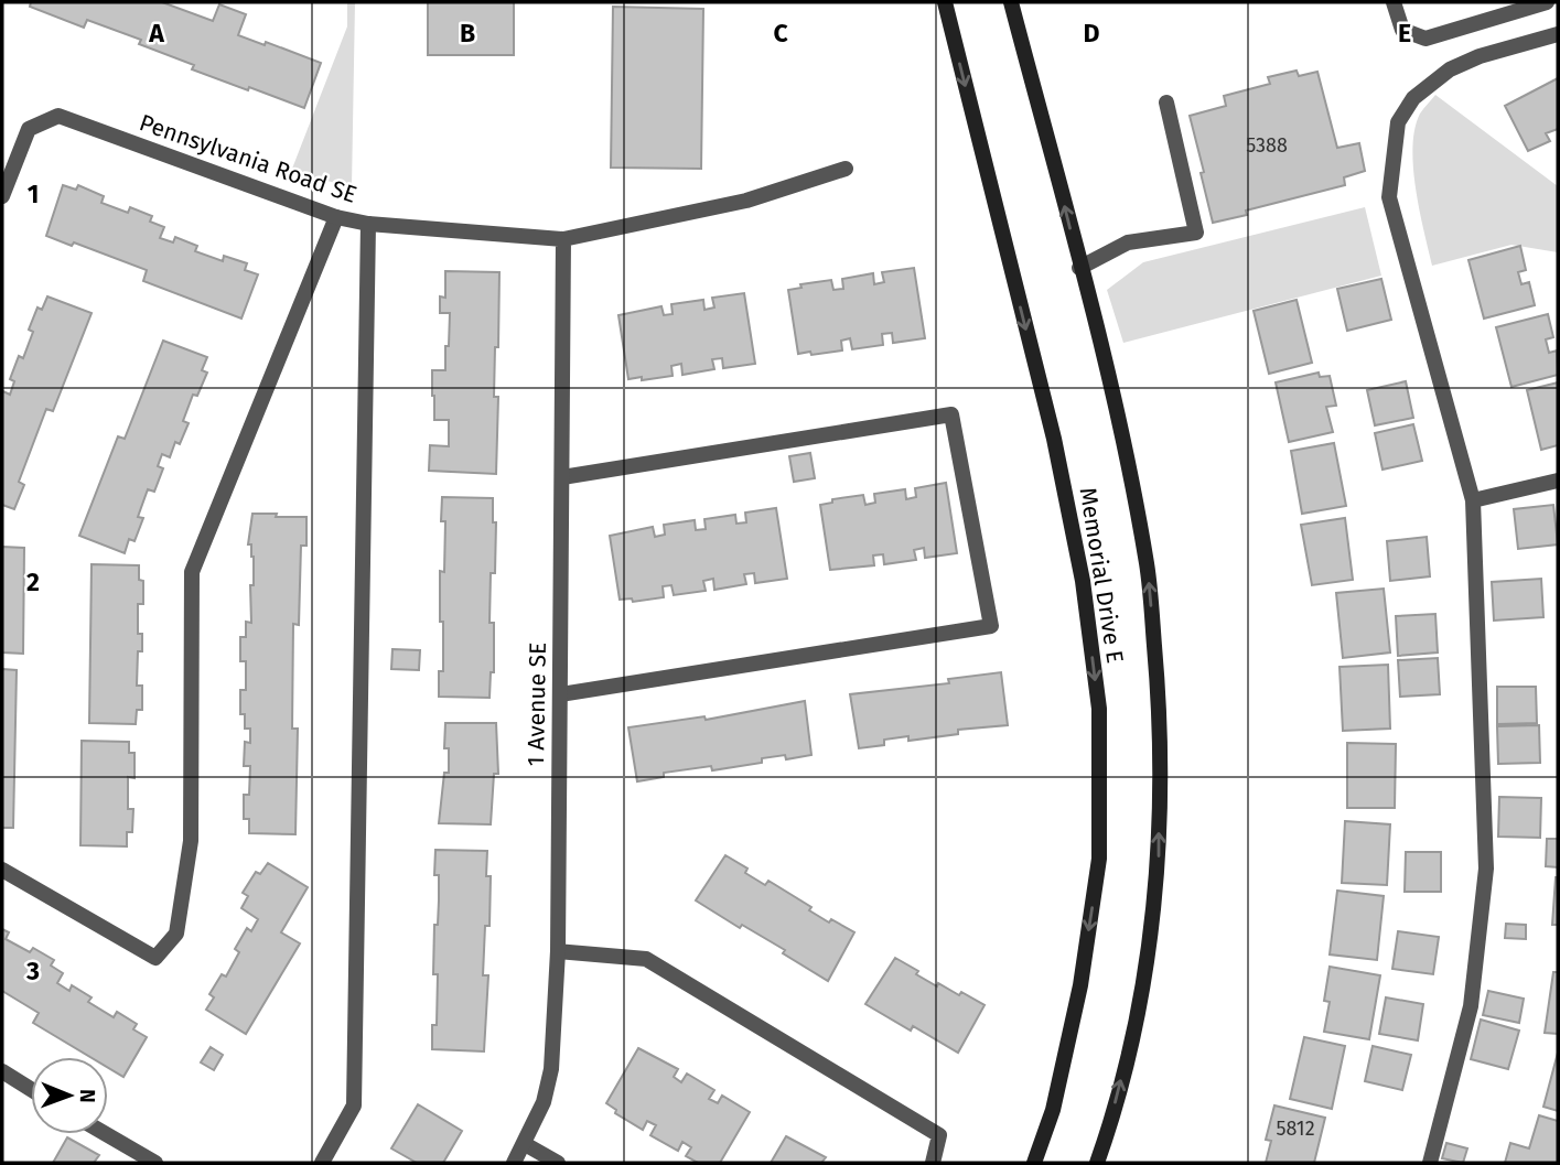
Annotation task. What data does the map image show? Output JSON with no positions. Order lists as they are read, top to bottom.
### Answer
{
  "streets": {
    "main road": ["Memorial Drive E"],
    "street": ["Pennsylvania Road SE", "1 Avenue SE"]
  },
  "crossings": [
    ["Pennsylvania Road SE", "1 Avenue SE"]
  ],
  "house_numbers": ["5388", "5812"],
  "north": "right",
  "grid": {
    "columns": [
      "A",
      "B",
      "C",
      "D",
      "E"
    ],
    "rows": ["1", "2", "3"]
  }
}
